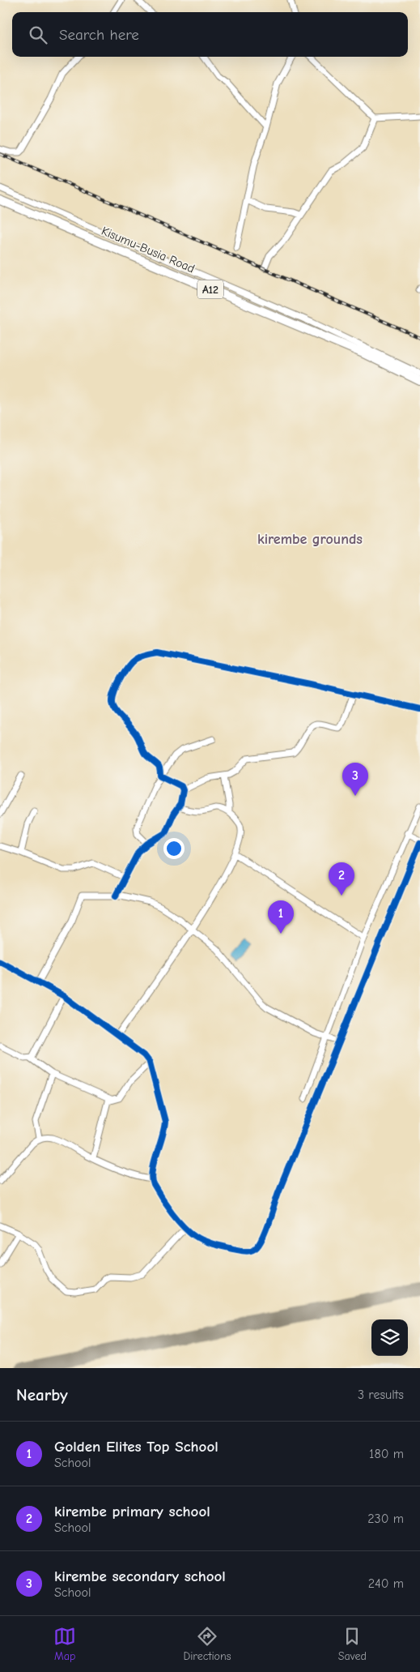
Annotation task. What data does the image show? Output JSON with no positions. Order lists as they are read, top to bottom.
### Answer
{
  "streets": {
    "highway": ["Kisumu-Busia Road", "A12"]
  },
  "districts": ["kirembe grounds"],
  "page": {
    "search": "Search here",
    "pins": ["3", "2", "1"],
    "heading": ["Nearby", "3 results"],
    "list": [
      {
        "mark": "1",
        "name": "Golden Elites Top School",
        "note": "School",
        "value": "180 m"
      },
      {
        "mark": "2",
        "name": "kirembe primary school",
        "note": "School",
        "value": "230 m"
      },
      {
        "mark": "3",
        "name": "kirembe secondary school",
        "note": "School",
        "value": "240 m"
      }
    ],
    "nav": ["Map", "Directions", "Saved"]
  }
}
